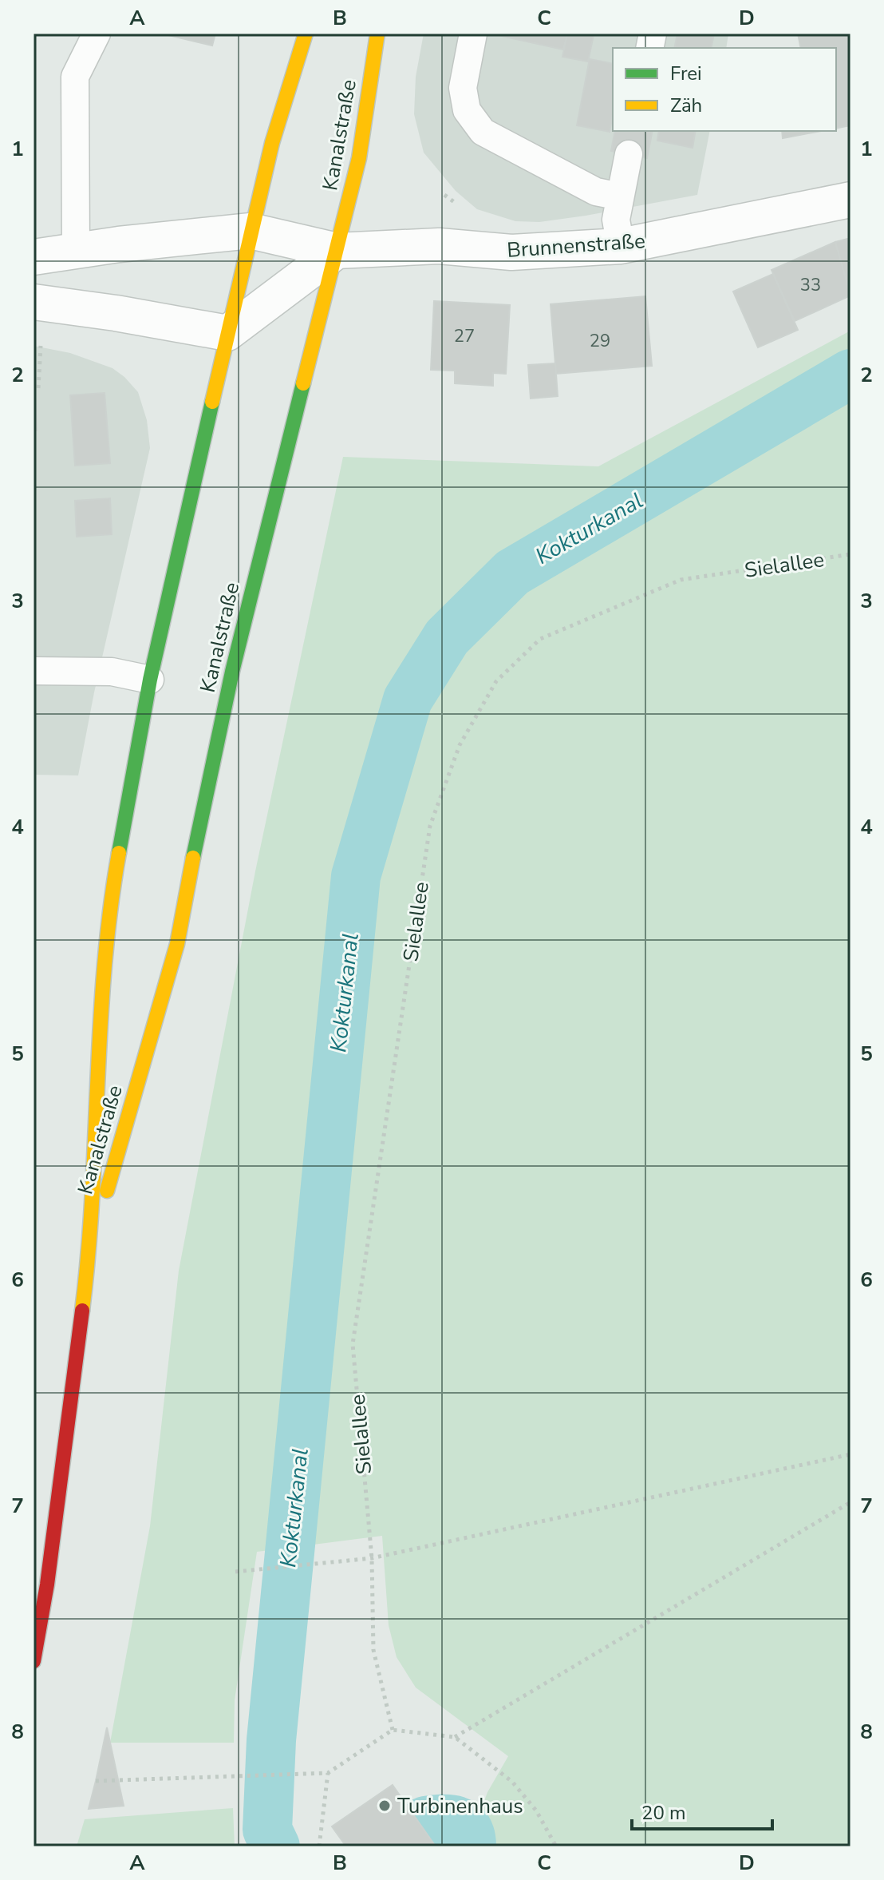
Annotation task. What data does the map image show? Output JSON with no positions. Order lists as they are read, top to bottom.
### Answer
{
  "streets": {
    "main road": ["Kanalstraße"],
    "street": ["Brunnenstraße"],
    "path": ["Sielallee"]
  },
  "crossings": [
    ["Kanalstraße", "Brunnenstraße"]
  ],
  "water": ["Kokturkanal"],
  "places": ["Turbinenhaus"],
  "house_numbers": ["33", "27", "29"],
  "legend": ["Frei", "Zäh"],
  "scale_bar": "20 m",
  "grid": {
    "columns": [
      "A",
      "B",
      "C",
      "D"
    ],
    "rows": [
      "1",
      "2",
      "3",
      "4",
      "5",
      "6",
      "7",
      "8"
    ]
  }
}
